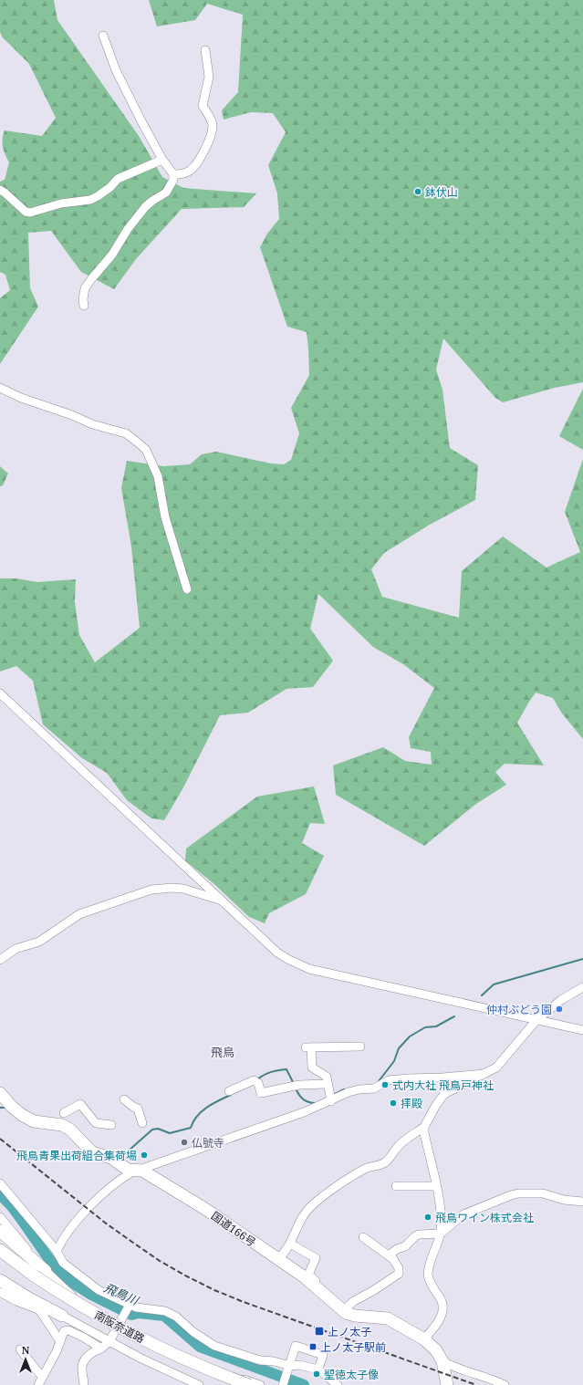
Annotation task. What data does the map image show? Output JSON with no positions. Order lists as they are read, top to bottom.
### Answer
{
  "streets": {
    "highway": ["国道166号", "南阪奈道路"]
  },
  "districts": ["飛鳥"],
  "water": ["飛鳥川"],
  "places": {
    "other": [
      "鉢伏山",
      "仲村ぶどう園",
      "式内大社 飛鳥戸神社",
      "拝殿",
      "仏號寺",
      "飛鳥青果出荷組合集荷場",
      "飛鳥ワイン株式会社",
      "聖徳太子像"
    ],
    "transit": ["上ノ太子", "上ノ太子駅前"]
  },
  "north": "top"
}
